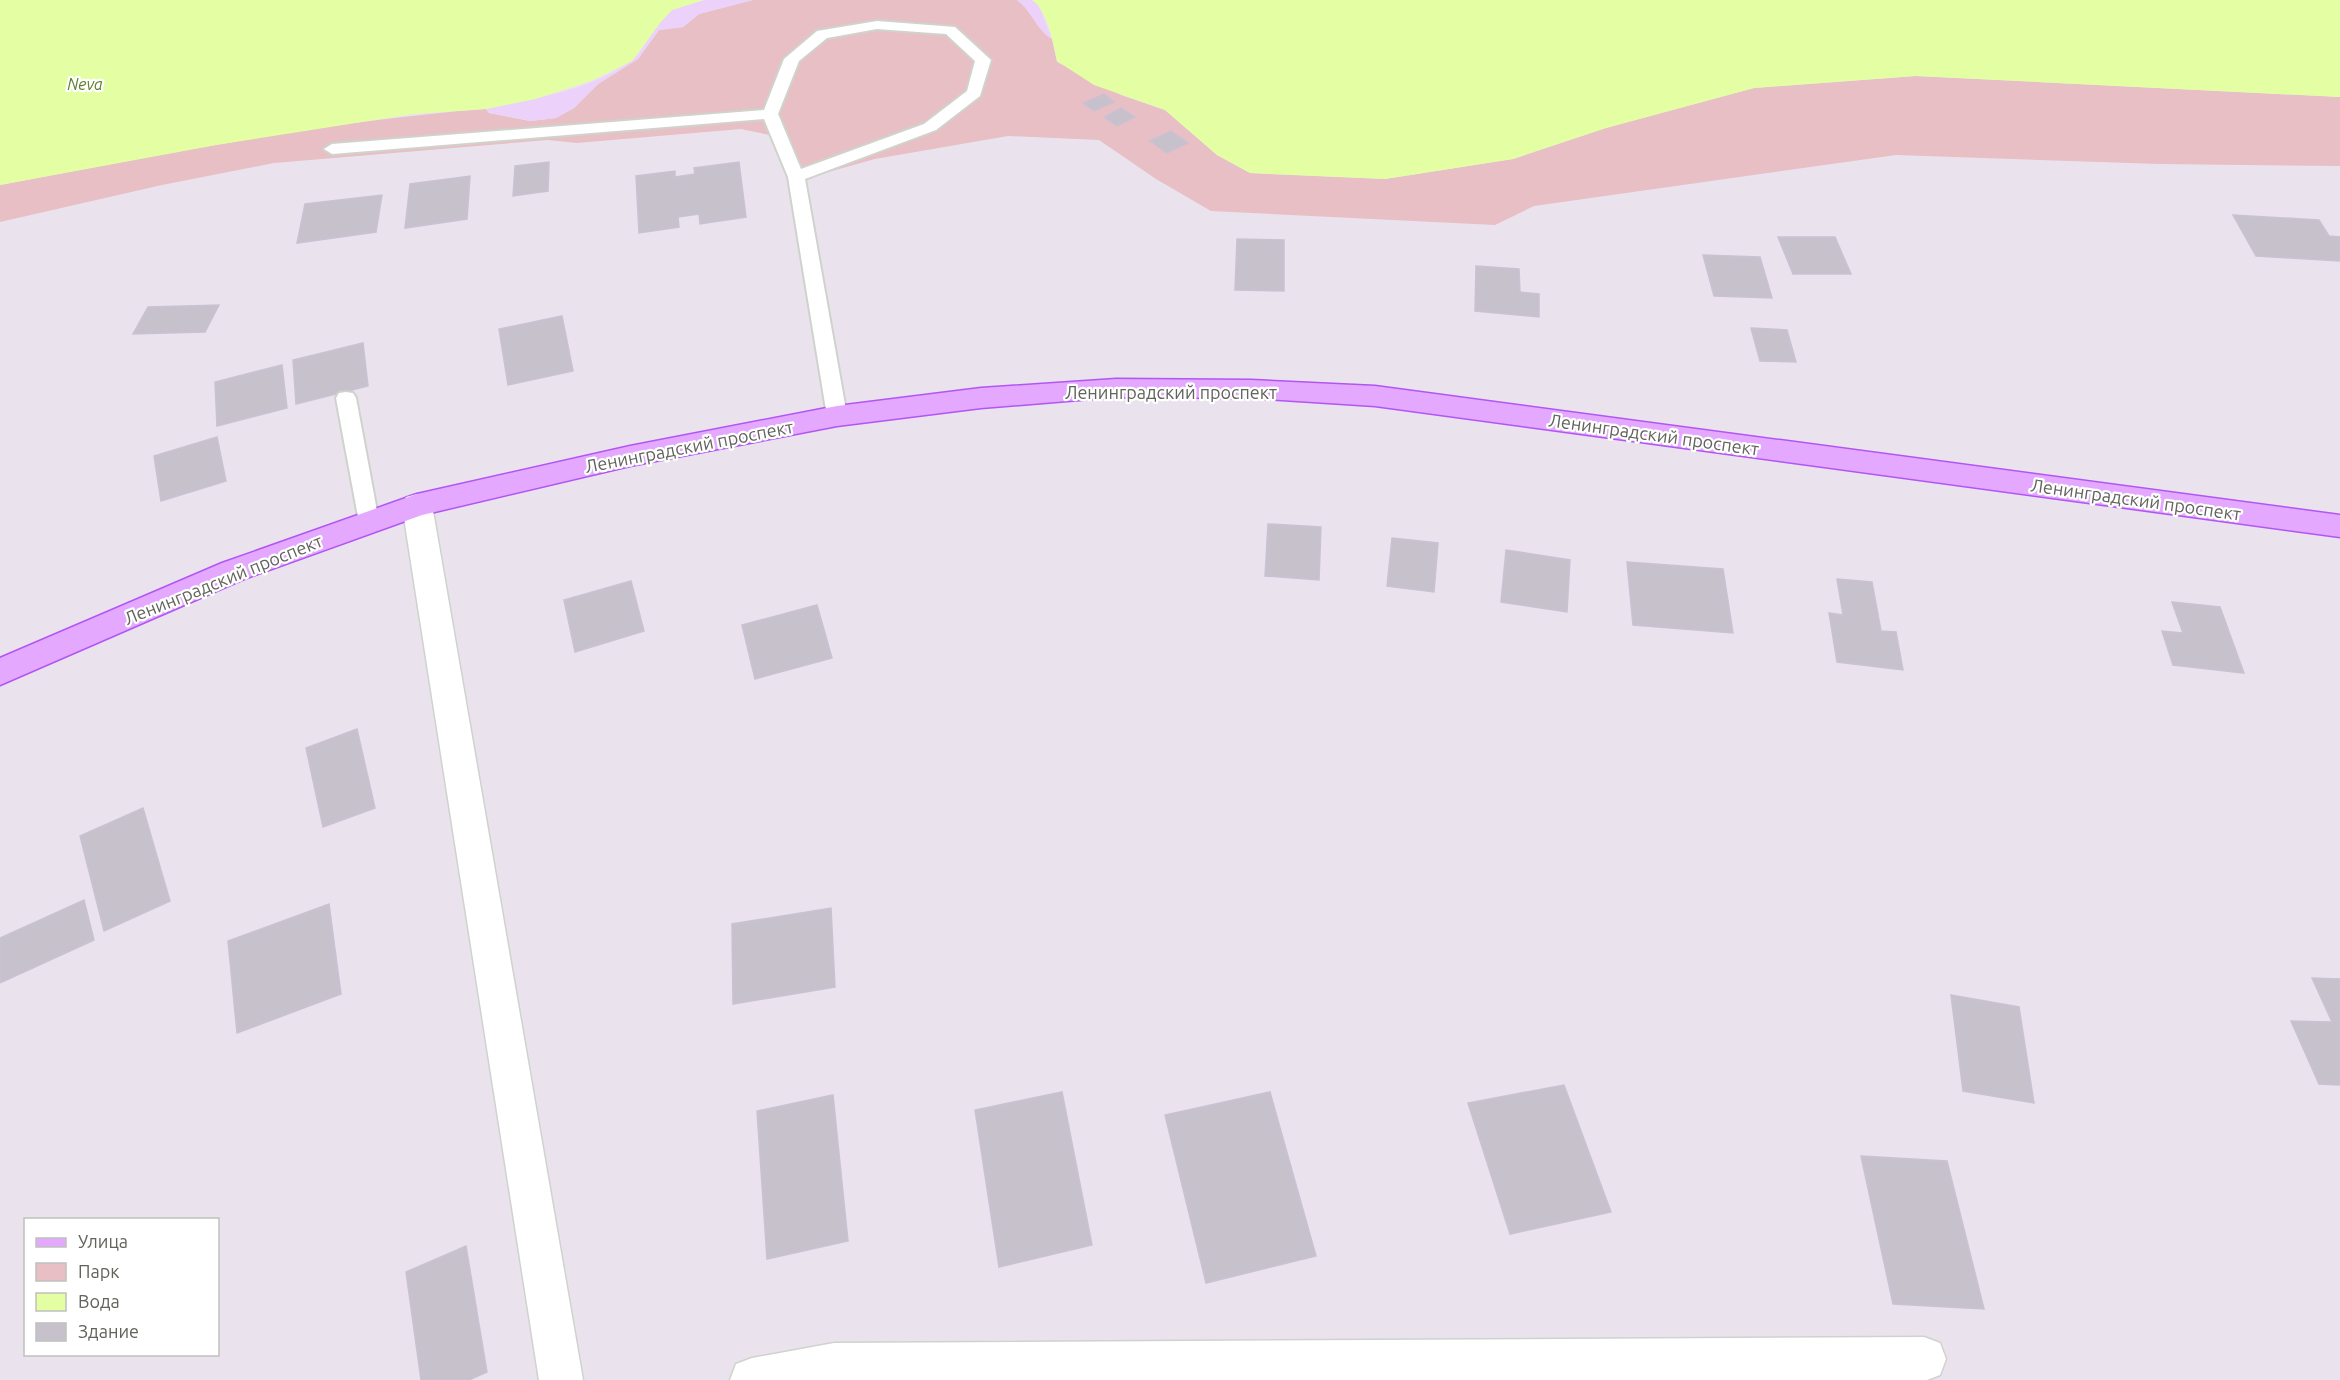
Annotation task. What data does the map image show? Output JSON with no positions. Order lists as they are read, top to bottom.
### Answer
{
  "streets": {
    "main road": ["Ленинградский проспект"]
  },
  "water": ["Neva"],
  "legend": [
    "Улица",
    "Парк",
    "Вода",
    "Здание"
  ]
}
